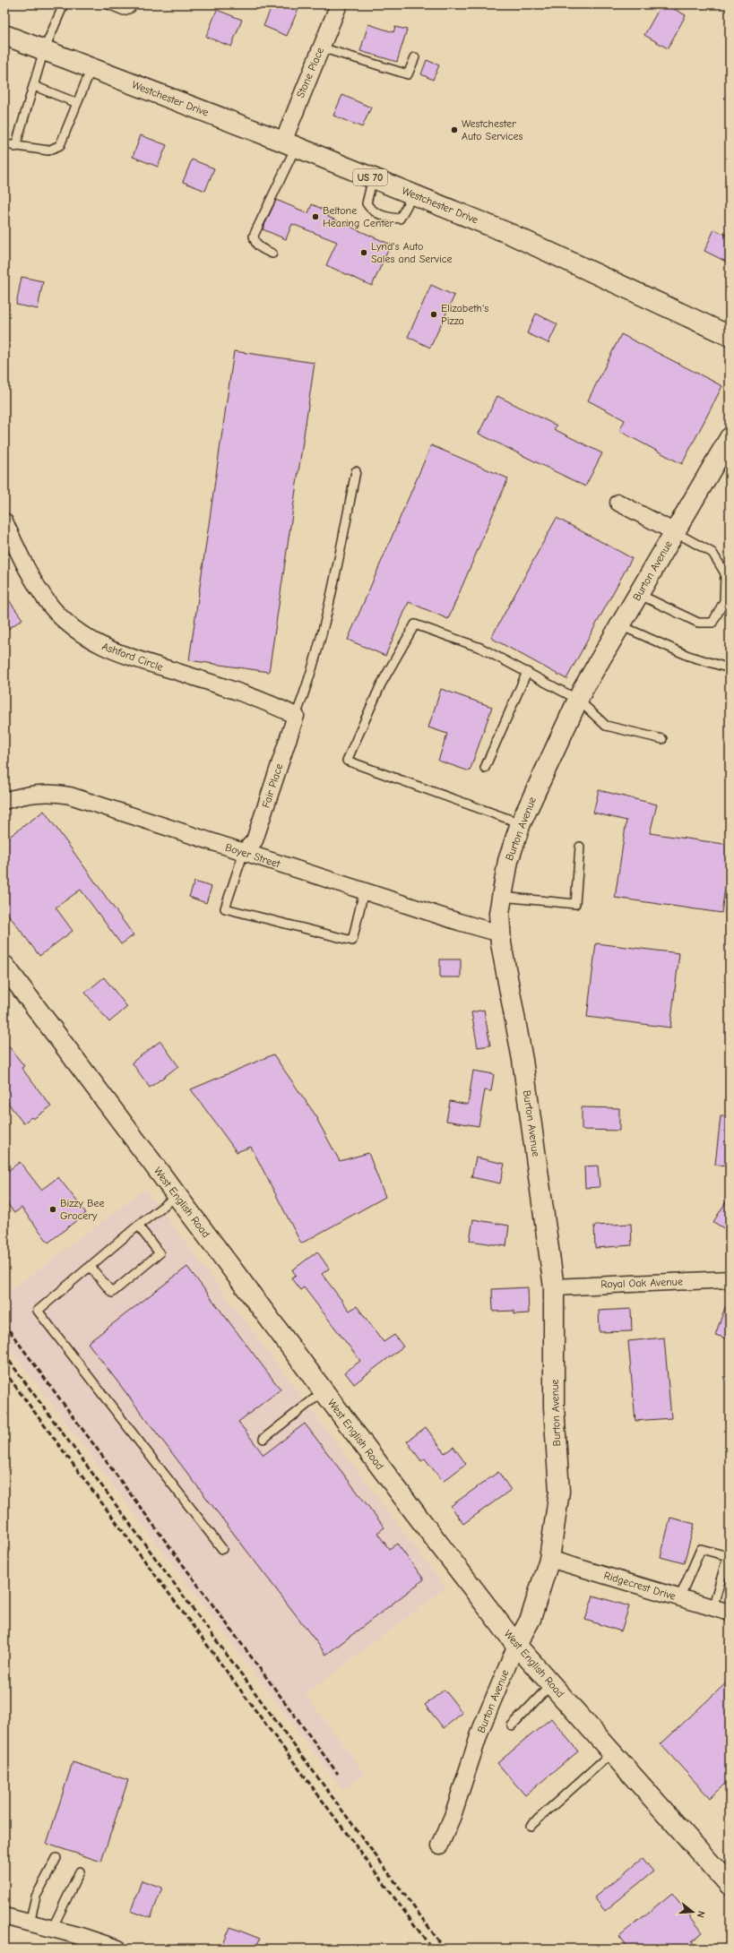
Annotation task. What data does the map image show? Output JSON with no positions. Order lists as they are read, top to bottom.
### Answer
{
  "streets": {
    "main road": [
      "Westchester Drive",
      "US 70",
      "Burton Avenue",
      "West English Road"
    ],
    "street": [
      "Stone Place",
      "Ashford Circle",
      "Fair Place",
      "Boyer Street",
      "Royal Oak Avenue",
      "Ridgecrest Drive"
    ]
  },
  "crossings": [
    ["Stone Place", "Westchester Drive"],
    ["Burton Avenue", "Boyer Street"],
    ["Burton Avenue", "West English Road"],
    ["Burton Avenue", "Royal Oak Avenue"],
    ["Burton Avenue", "Ridgecrest Drive"],
    ["Ashford Circle", "Fair Place"],
    ["Fair Place", "Boyer Street"]
  ],
  "places": [
    "Westchester Auto Services",
    "Beltone Hearing Center",
    "Lynd's Auto Sales and Service",
    "Elizabeth's Pizza",
    "Bizzy Bee Grocery"
  ],
  "north": "right"
}
